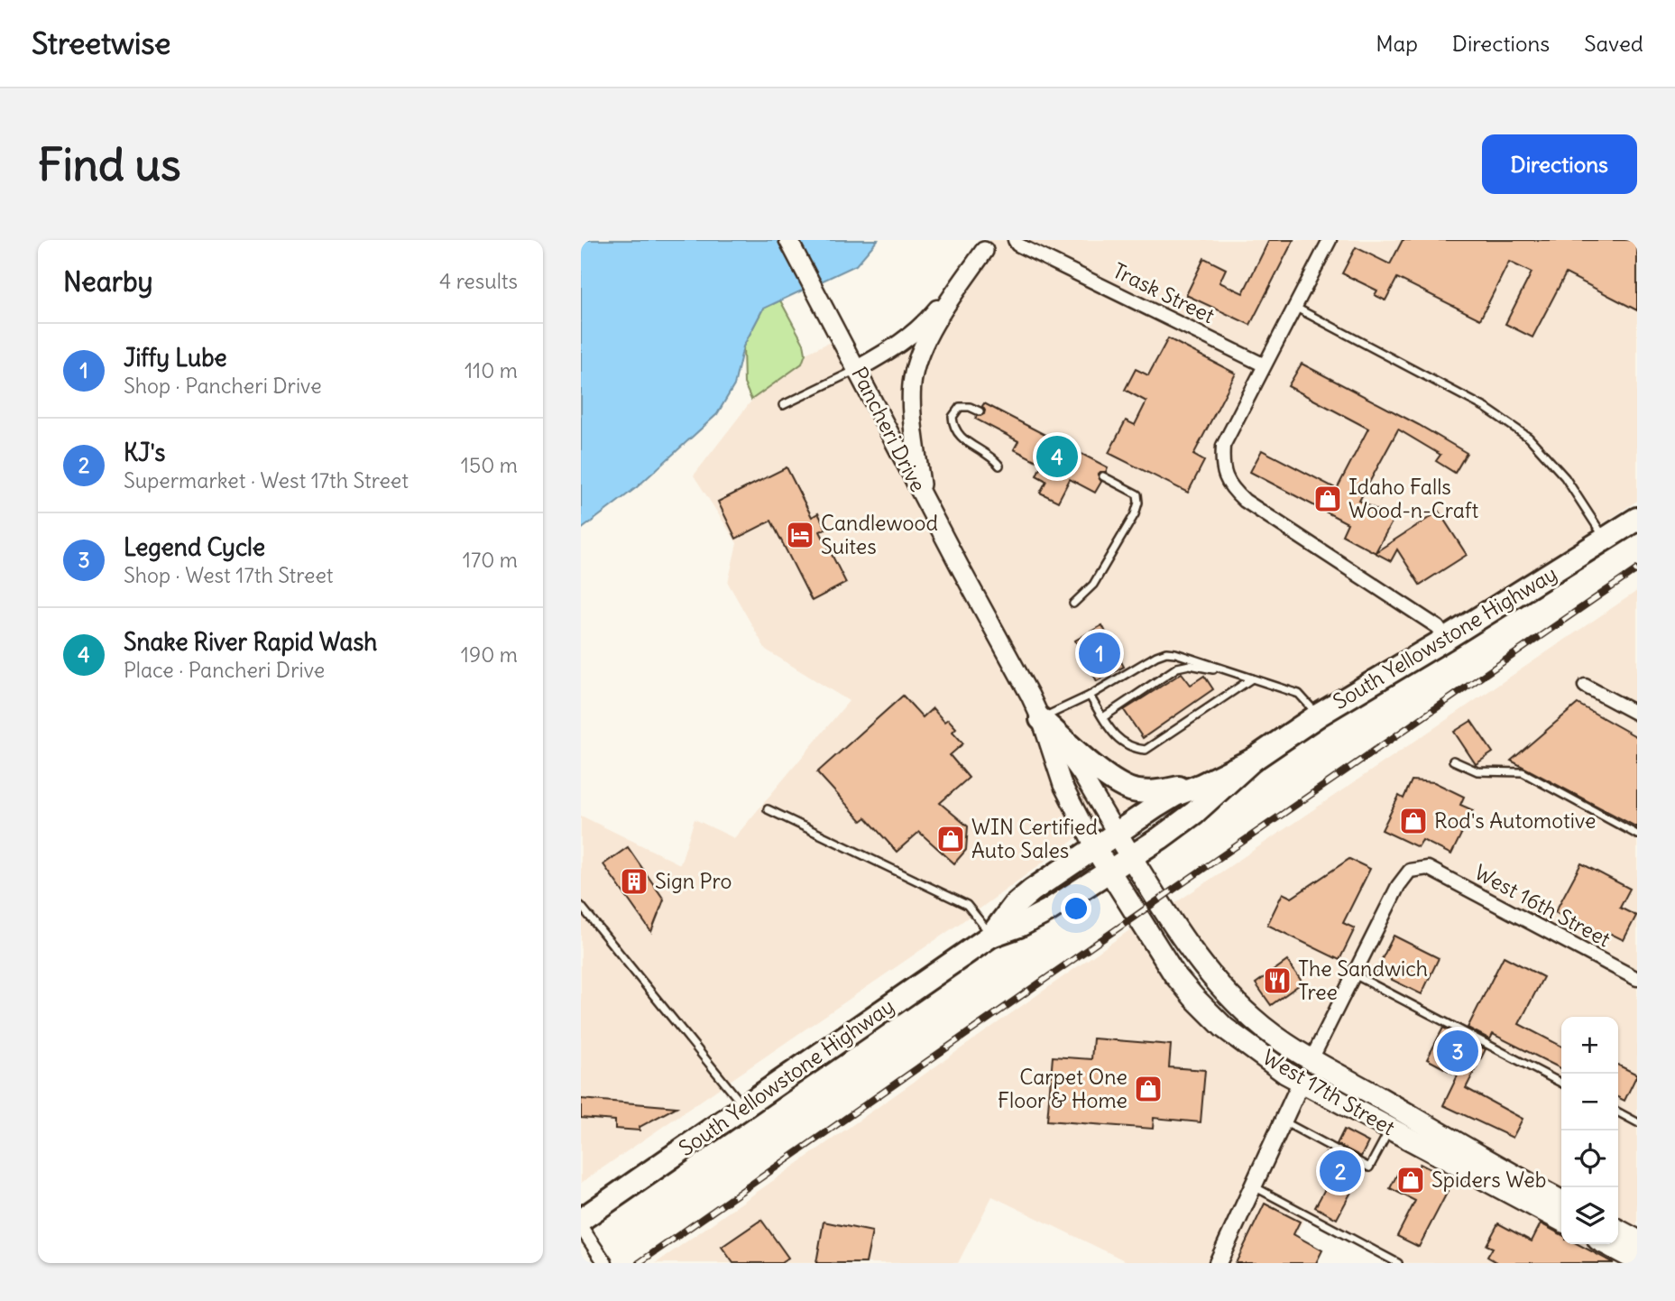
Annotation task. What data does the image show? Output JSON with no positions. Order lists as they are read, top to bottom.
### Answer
{
  "streets": {
    "highway": ["South Yellowstone Highway"],
    "main road": ["Pancheri Drive", "West 17th Street"],
    "street": ["Trask Street", "West 16th Street"]
  },
  "crossings": [
    ["Pancheri Drive", "South Yellowstone Highway"],
    ["Pancheri Drive", "West 17th Street"],
    ["South Yellowstone Highway", "West 17th Street"]
  ],
  "places": {
    "shop": [
      "Idaho Falls Wood-n-Craft",
      "Rod's Automotive",
      "WIN Certified Auto Sales",
      "Carpet One Floor & Home",
      "Spiders Web"
    ],
    "hotel": ["Candlewood Suites"],
    "building": ["Sign Pro"],
    "restaurant": ["The Sandwich Tree"]
  },
  "page": {
    "header": "Streetwise",
    "nav": ["Map", "Directions", "Saved"],
    "buttons": "Directions",
    "title": "Find us",
    "heading": ["Nearby", "4 results"],
    "list": [
      {
        "mark": "1",
        "name": "Jiffy Lube",
        "note": "Shop · Pancheri Drive",
        "value": "110 m"
      },
      {
        "mark": "2",
        "name": "KJ's",
        "note": "Supermarket · West 17th Street",
        "value": "150 m"
      },
      {
        "mark": "3",
        "name": "Legend Cycle",
        "note": "Shop · West 17th Street",
        "value": "170 m"
      },
      {
        "mark": "4",
        "name": "Snake River Rapid Wash",
        "note": "Place · Pancheri Drive",
        "value": "190 m"
      }
    ],
    "pins": [
      "4",
      "1",
      "3",
      "2"
    ],
    "map_buttons": ["+", "−"]
  }
}
